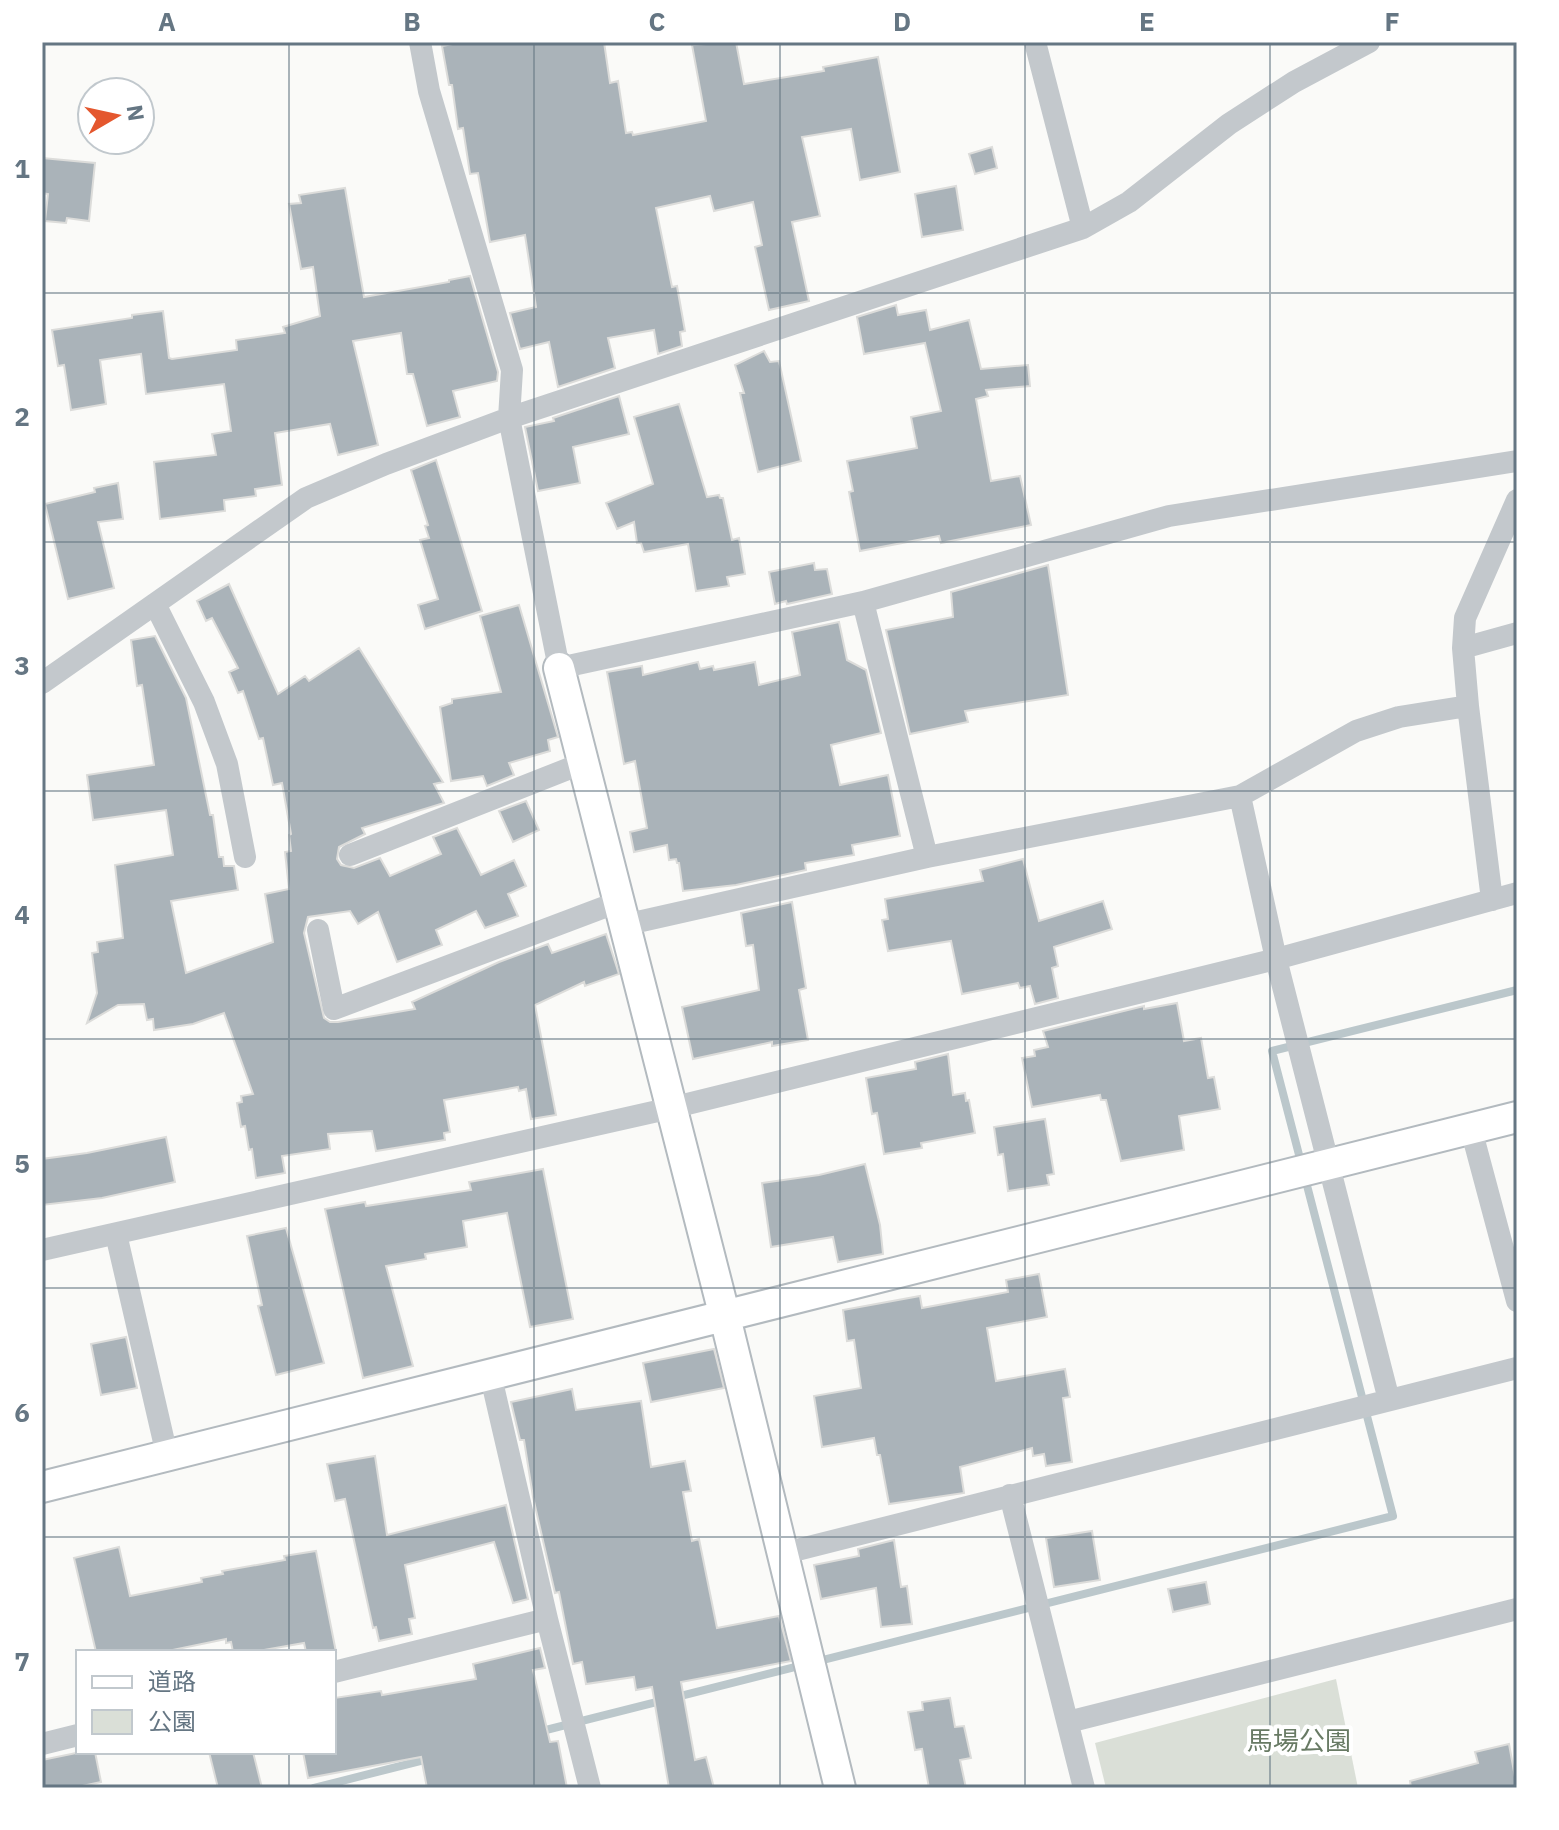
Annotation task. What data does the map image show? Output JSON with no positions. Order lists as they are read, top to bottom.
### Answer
{
  "parks": ["馬場公園"],
  "legend": ["道路", "公園"],
  "north": "right",
  "grid": {
    "columns": [
      "A",
      "B",
      "C",
      "D",
      "E",
      "F"
    ],
    "rows": [
      "1",
      "2",
      "3",
      "4",
      "5",
      "6",
      "7"
    ]
  }
}
